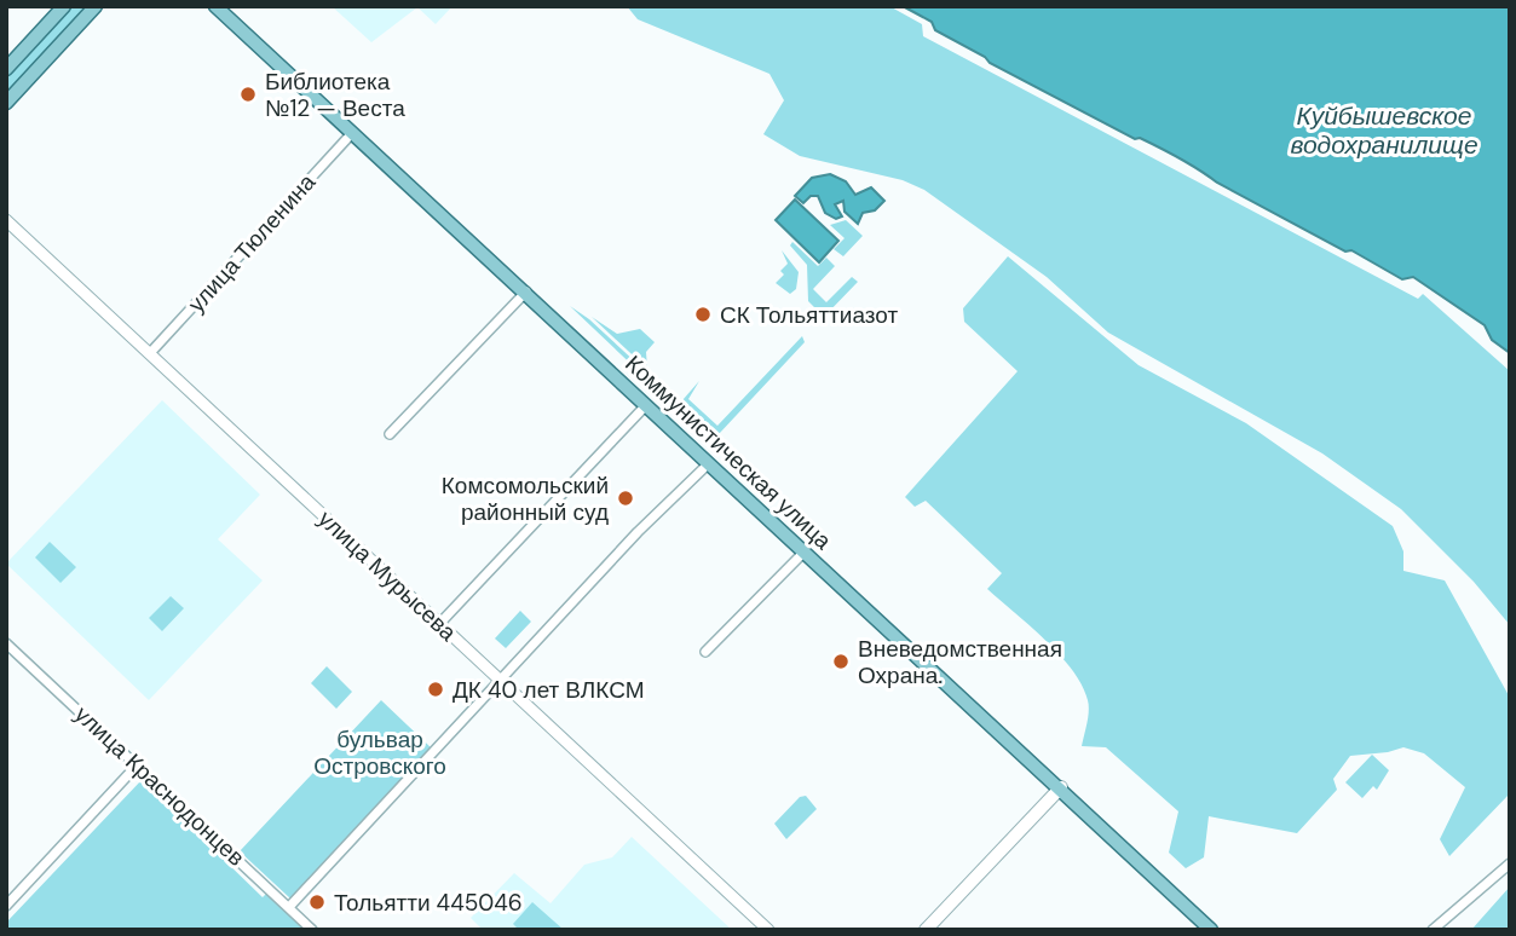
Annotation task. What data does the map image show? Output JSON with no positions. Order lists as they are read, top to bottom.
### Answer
{
  "streets": {
    "main road": ["Коммунистическая улица"],
    "street": ["улица Тюленина", "улица Мурысева", "улица Краснодонцев"]
  },
  "crossings": [
    ["улица Тюленина", "Коммунистическая улица"],
    ["улица Тюленина", "улица Мурысева"]
  ],
  "water": ["Куйбышевское водохранилище"],
  "parks": ["бульвар Островского"],
  "places": [
    "Библиотека №12 — Веста",
    "СК Тольяттиазот",
    "Комсомольский районный суд",
    "Вневедомственная Охрана.",
    "ДК 40 лет ВЛКСМ",
    "Тольятти 445046"
  ]
}
